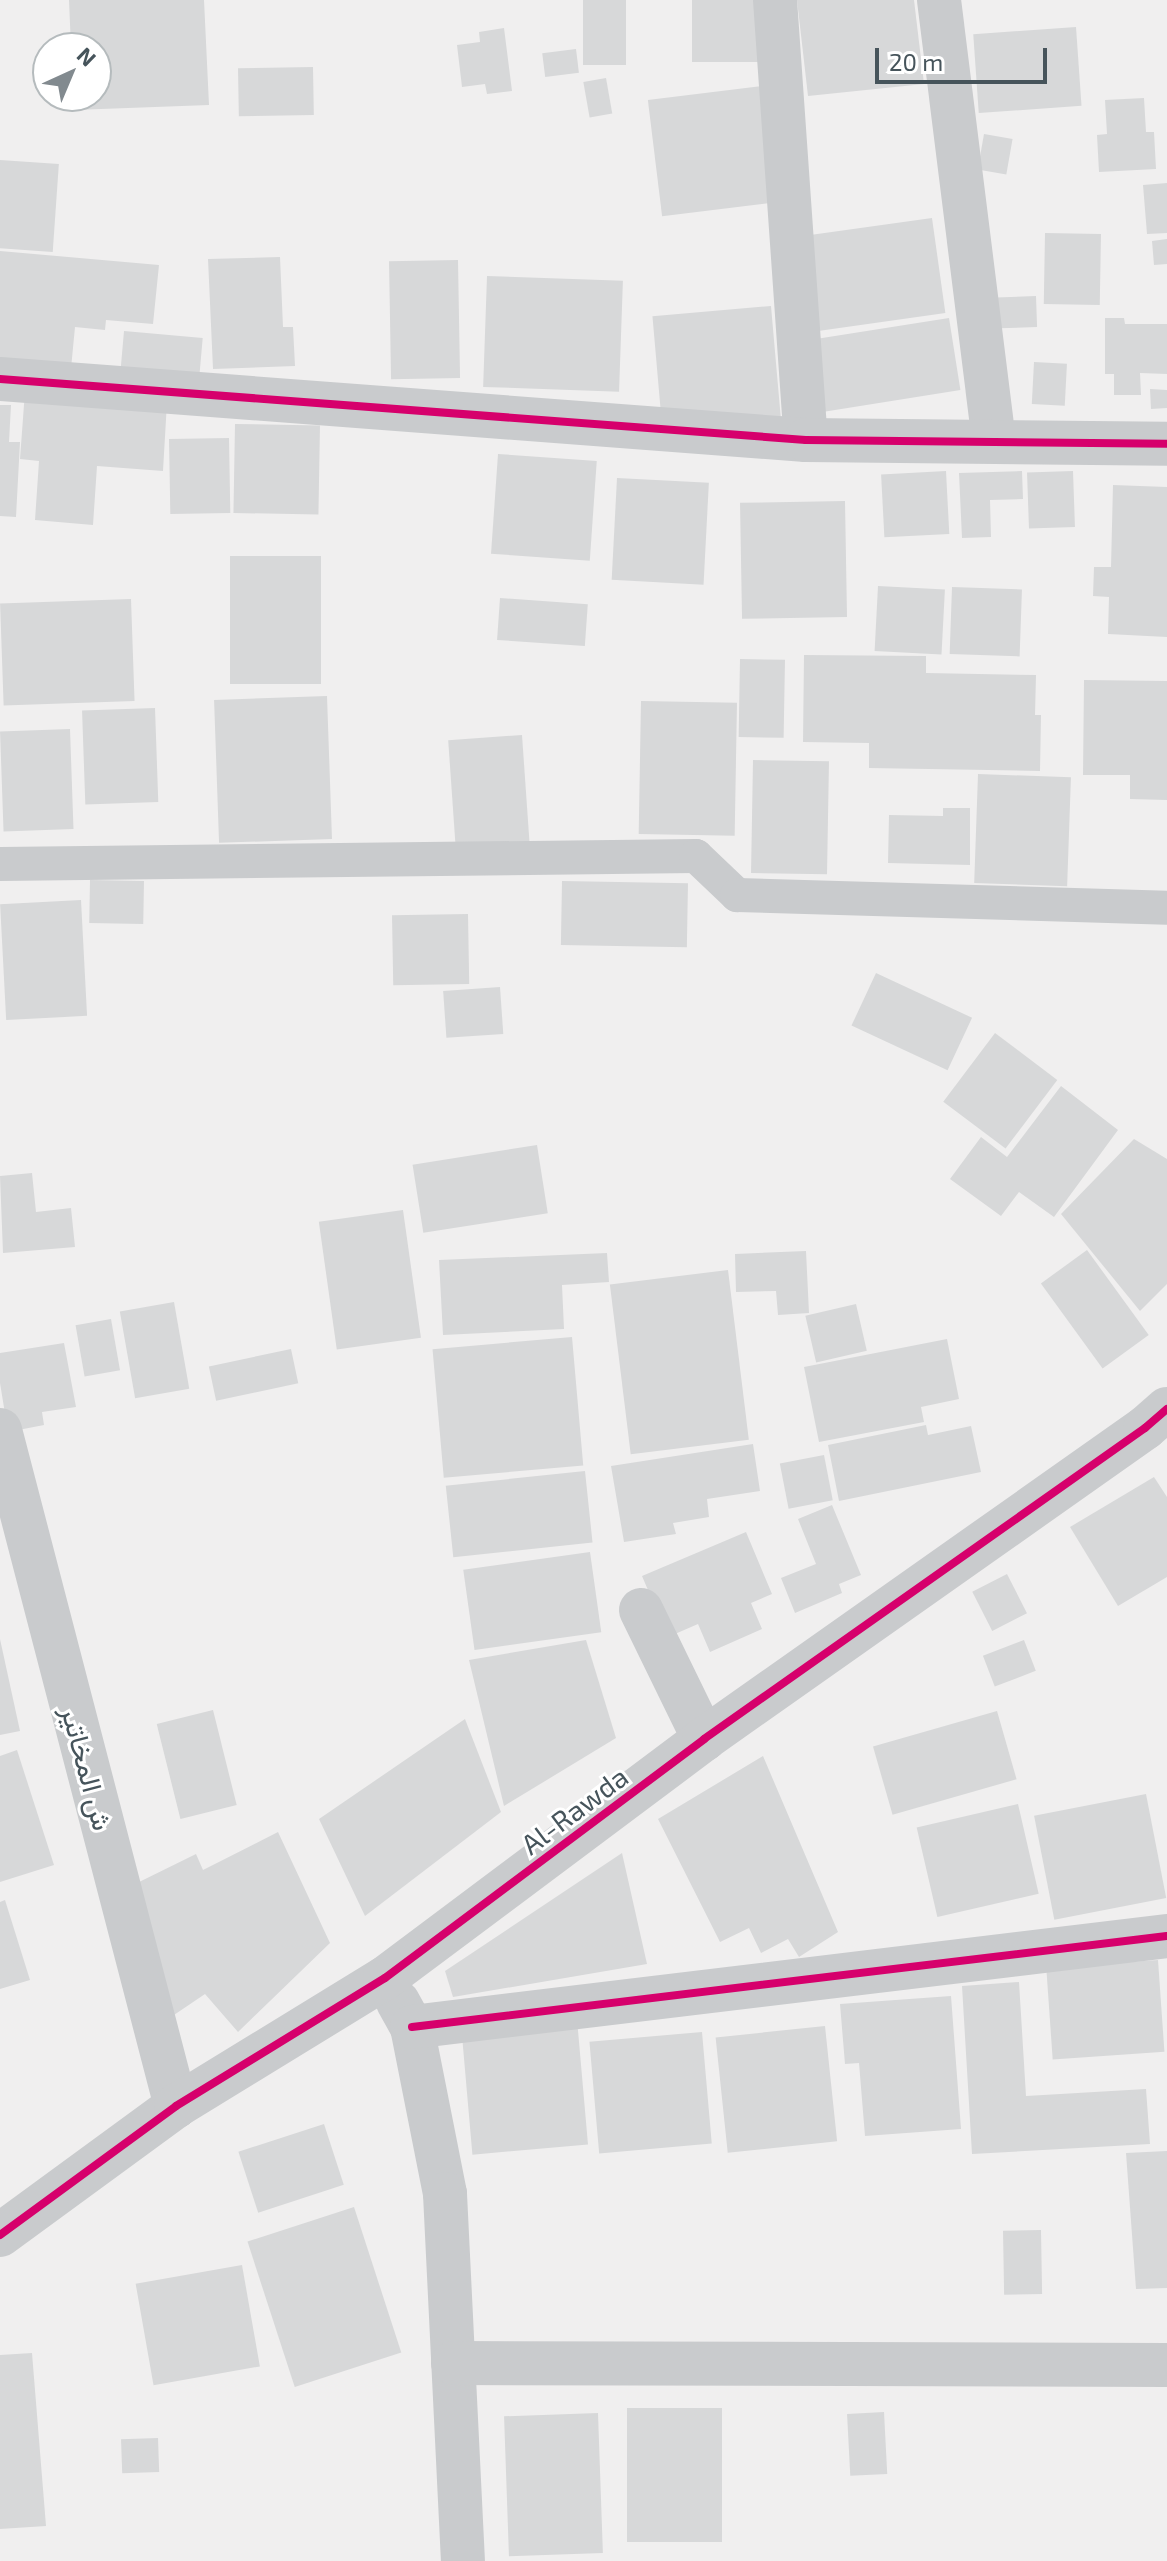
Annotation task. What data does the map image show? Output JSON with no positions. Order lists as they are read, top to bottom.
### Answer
{
  "streets": {
    "street": ["ش المخاتير", "Al-Rawda"]
  },
  "crossings": [
    ["ش المخاتير", "Al-Rawda"]
  ],
  "scale_bar": "20 m",
  "north": "top right"
}
